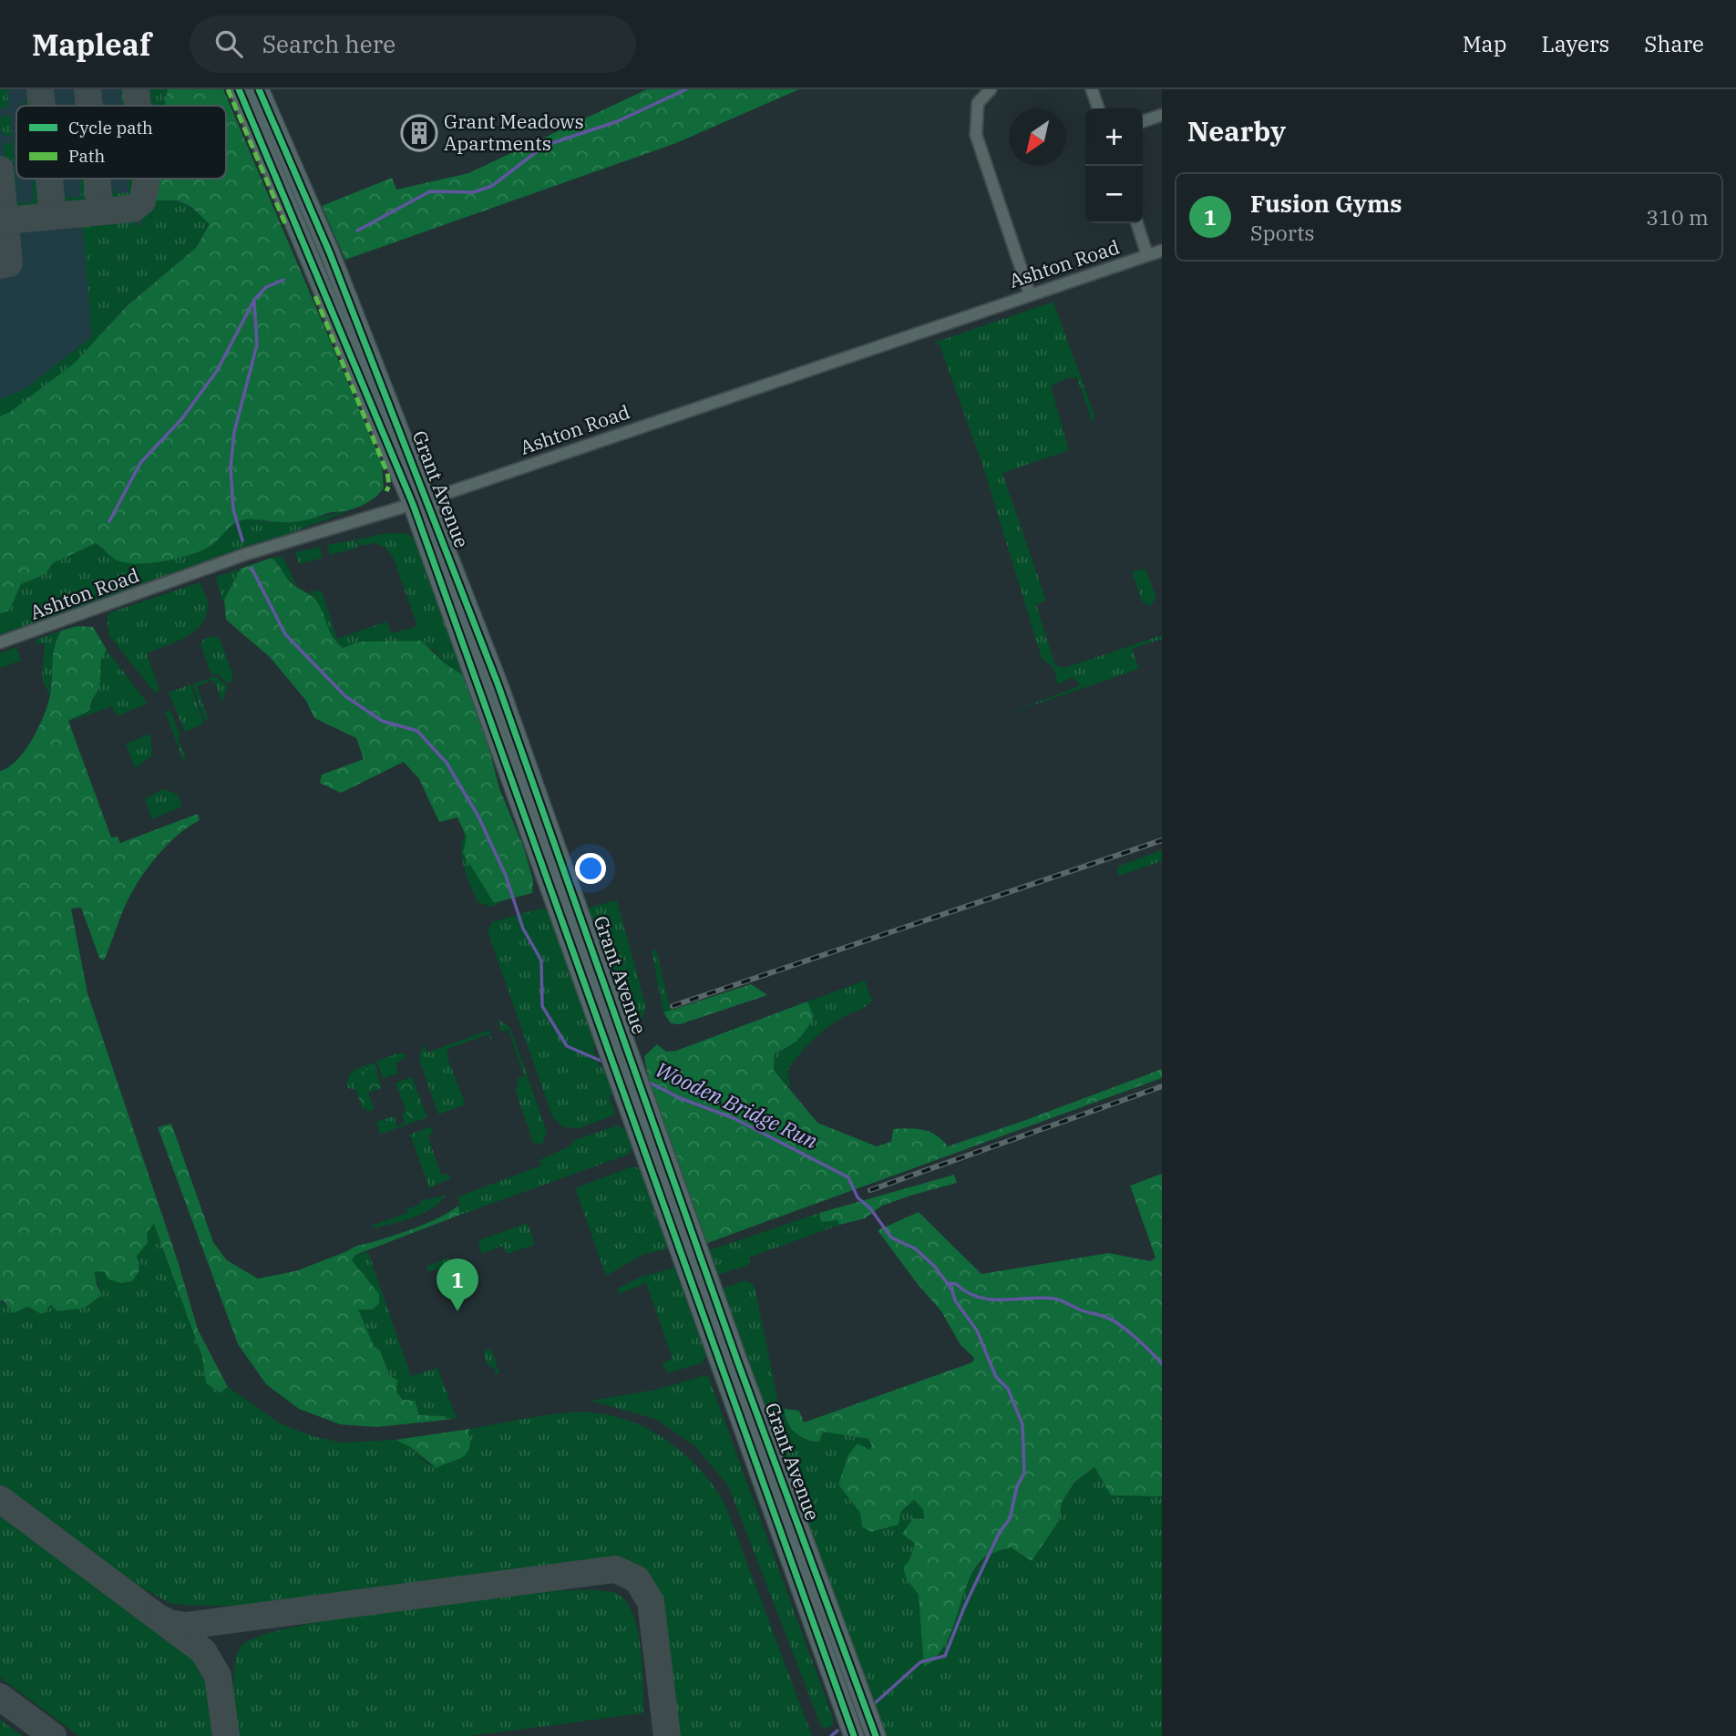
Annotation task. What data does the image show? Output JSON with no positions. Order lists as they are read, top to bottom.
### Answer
{
  "streets": {
    "main road": ["Grant Avenue"],
    "street": ["Ashton Road"]
  },
  "crossings": [
    ["Ashton Road", "Grant Avenue"]
  ],
  "water": ["Wooden Bridge Run"],
  "places": {
    "building": ["Grant Meadows Apartments"]
  },
  "legend": ["Cycle path", "Path"],
  "north": "bottom left",
  "page": {
    "header": "Mapleaf",
    "search": "Search here",
    "nav": ["Map", "Layers", "Share"],
    "heading": "Nearby",
    "map_buttons": ["+", "−"],
    "list": [
      {
        "mark": "1",
        "name": "Fusion Gyms",
        "note": "Sports",
        "value": "310 m"
      }
    ],
    "pins": "1"
  }
}
